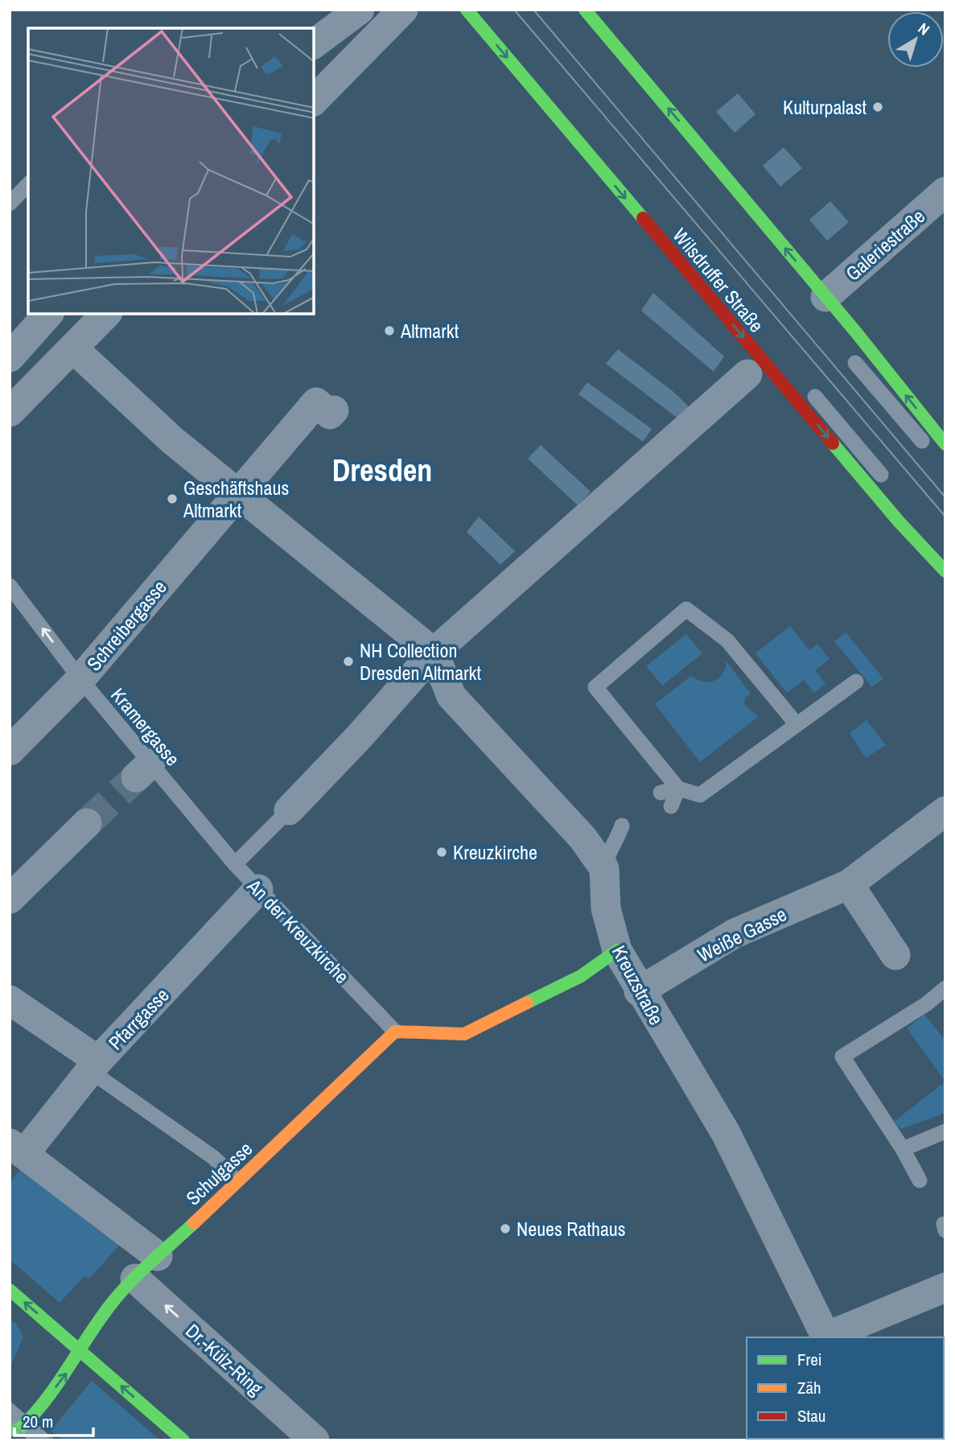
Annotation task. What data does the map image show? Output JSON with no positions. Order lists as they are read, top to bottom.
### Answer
{
  "streets": {
    "street": [
      "Galeriestraße",
      "Wilsdruffer Straße",
      "Schreibergasse",
      "An der Kreuzkirche",
      "Weiße Gasse",
      "Kreuzstraße",
      "Pfarrgasse",
      "Schulgasse",
      "Dr.-Külz-Ring"
    ],
    "lane": ["Kramergasse"]
  },
  "crossings": [
    ["Schreibergasse", "Kramergasse"],
    ["Kramergasse", "An der Kreuzkirche"],
    ["An der Kreuzkirche", "Pfarrgasse"],
    ["An der Kreuzkirche", "Schulgasse"],
    ["Weiße Gasse", "Kreuzstraße"],
    ["Schulgasse", "Dr.-Külz-Ring"]
  ],
  "districts": ["Dresden"],
  "places": [
    "Kulturpalast",
    "Altmarkt",
    "Geschäftshaus Altmarkt",
    "NH Collection Dresden Altmarkt",
    "Kreuzkirche",
    "Neues Rathaus"
  ],
  "legend": ["Frei", "Zäh", "Stau"],
  "scale_bar": "20 m",
  "north": "top right"
}
